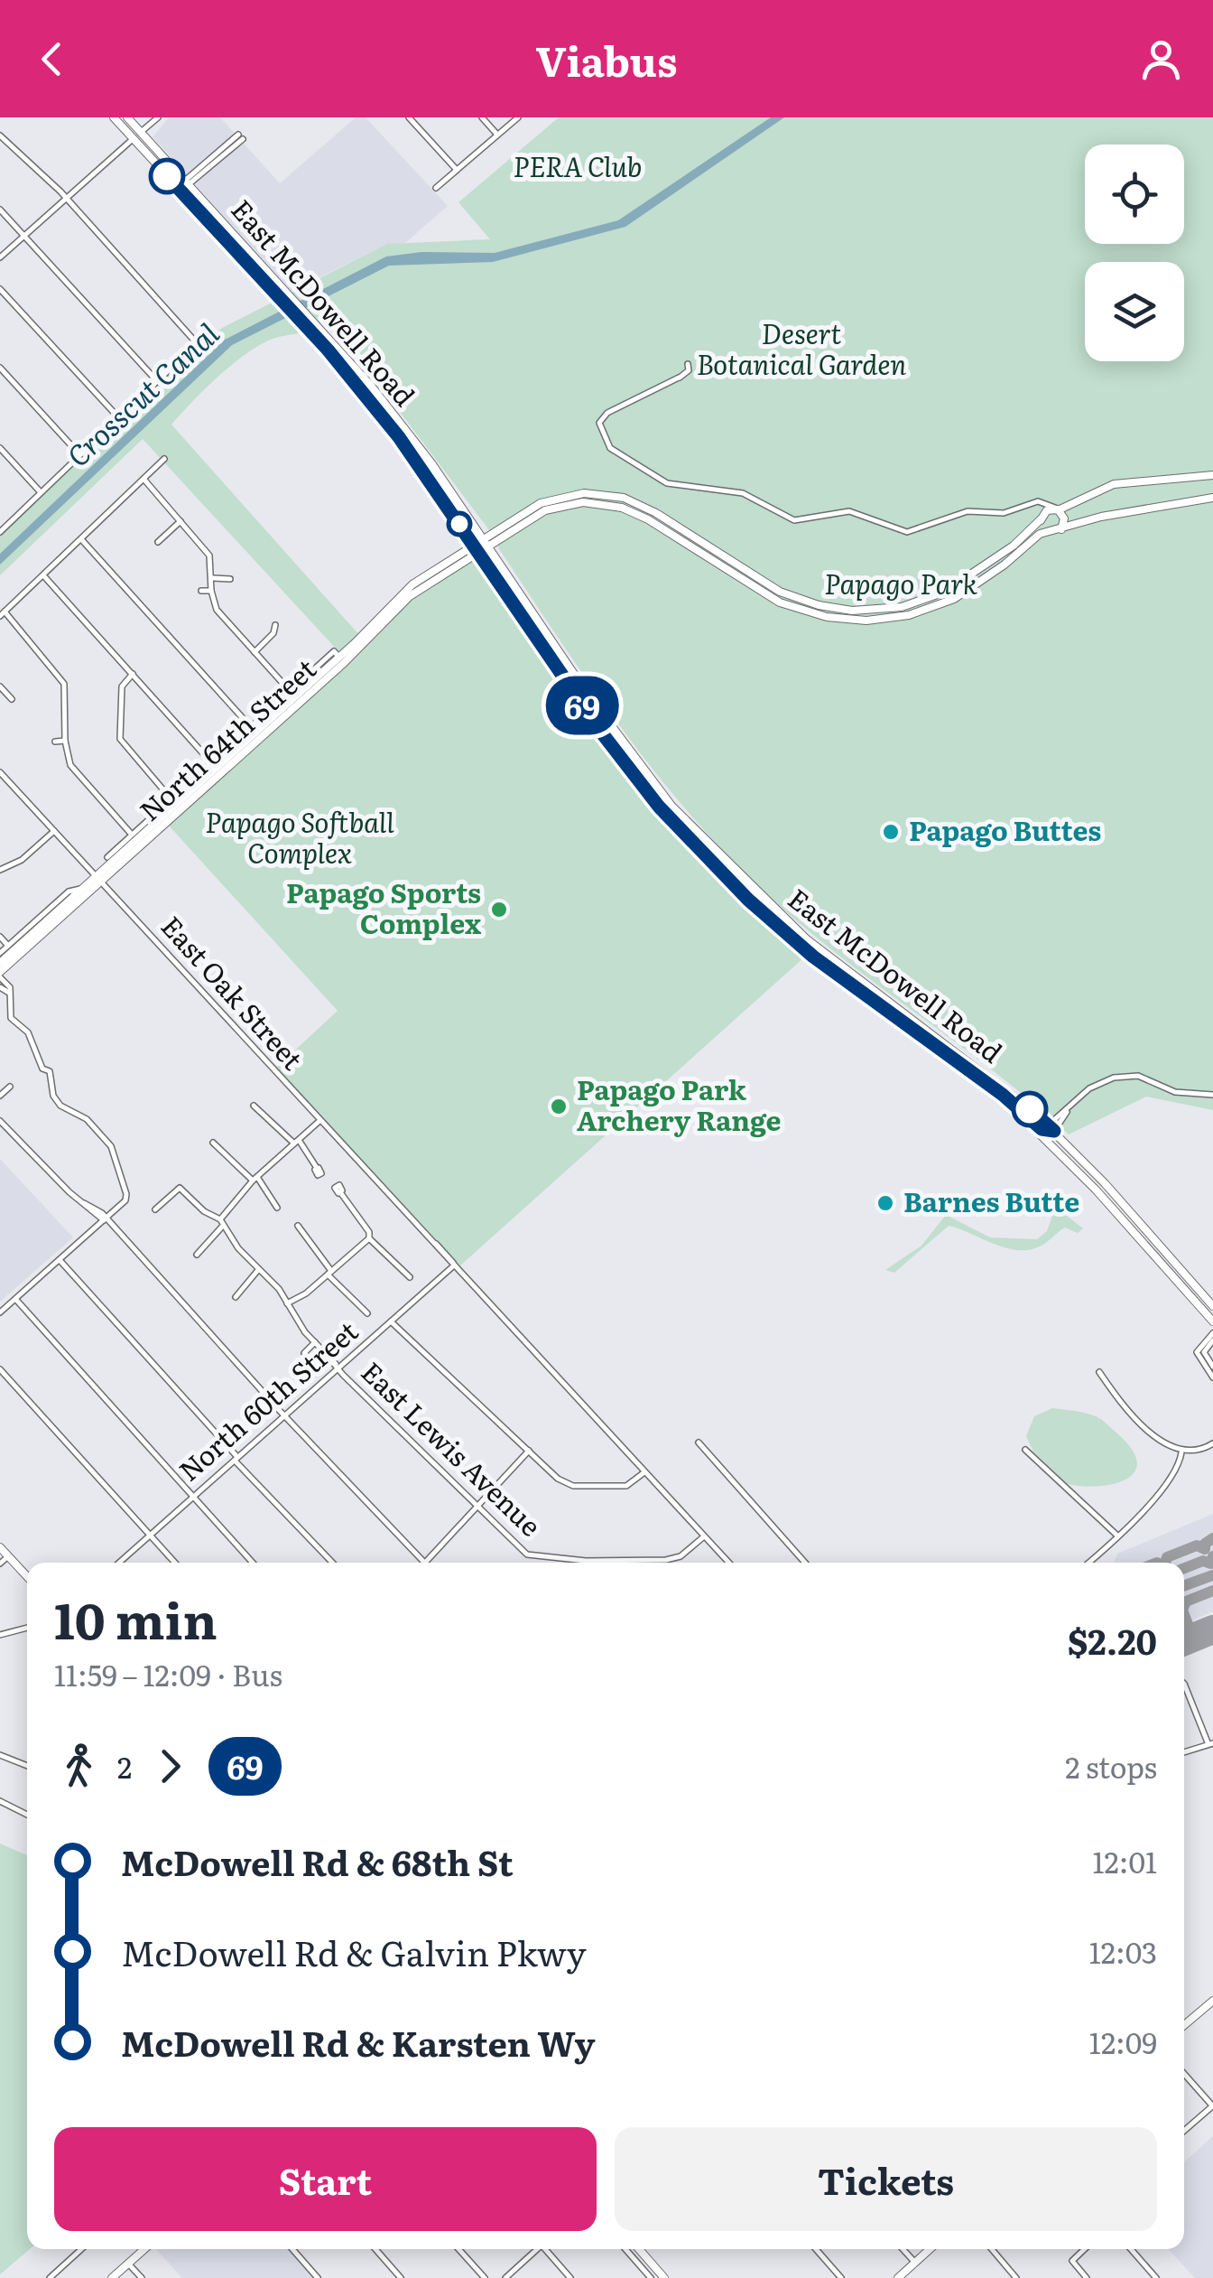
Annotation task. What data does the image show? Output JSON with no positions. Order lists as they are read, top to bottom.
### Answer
{
  "streets": {
    "main road": ["East McDowell Road", "North 64th Street"],
    "street": ["East Oak Street", "North 60th Street", "East Lewis Avenue"]
  },
  "crossings": [
    ["East McDowell Road", "North 64th Street"],
    ["North 64th Street", "East Oak Street"],
    ["East Oak Street", "North 60th Street"],
    ["North 60th Street", "East Lewis Avenue"]
  ],
  "water": ["Crosscut Canal"],
  "parks": [
    "PERA Club",
    "Desert Botanical Garden",
    "Papago Park",
    "Papago Softball Complex"
  ],
  "places": [
    "Papago Buttes",
    "Papago Sports Complex",
    "Papago Park Archery Range",
    "Barnes Butte"
  ],
  "lines": ["bus line 69"],
  "page": {
    "header": "Viabus",
    "on_map": "69",
    "heading": ["10 min", "11:59 – 12:09 · Bus", "$2.20"],
    "legs": ["2", "69", "2 stops"],
    "list": [
      {
        "name": "McDowell Rd & 68th St",
        "value": "12:01"
      },
      {
        "name": "McDowell Rd & Galvin Pkwy",
        "value": "12:03"
      },
      {
        "name": "McDowell Rd & Karsten Wy",
        "value": "12:09"
      }
    ],
    "buttons": ["Start", "Tickets"]
  }
}
